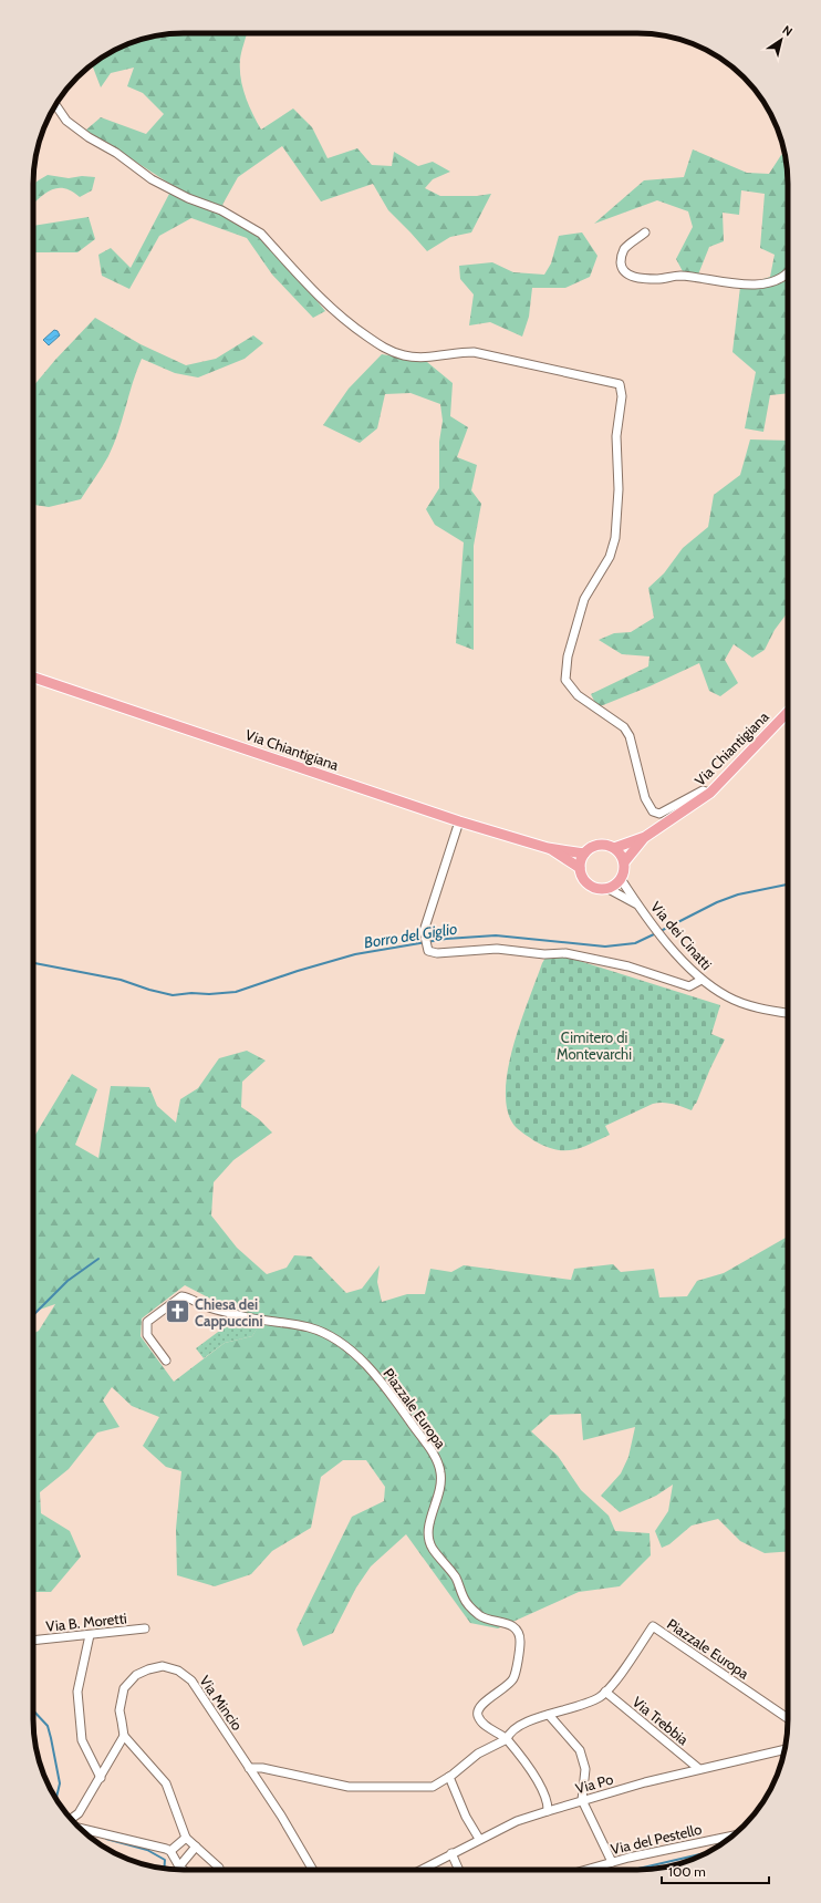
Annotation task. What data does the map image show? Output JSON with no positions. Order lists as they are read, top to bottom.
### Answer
{
  "streets": {
    "main road": ["Via Chiantigiana"],
    "street": [
      "Via dei Cinatti",
      "Piazzale Europa",
      "Via B. Moretti",
      "Via Mincio",
      "Via Trebbia",
      "Via Po",
      "Via del Pestello"
    ]
  },
  "crossings": [
    ["Piazzale Europa", "Via Trebbia"],
    ["Via Trebbia", "Via Po"]
  ],
  "water": ["Borro del Giglio"],
  "parks": ["Cimitero di Montevarchi"],
  "places": {
    "church": ["Chiesa dei Cappuccini"]
  },
  "scale_bar": "100 m",
  "north": "top right"
}
